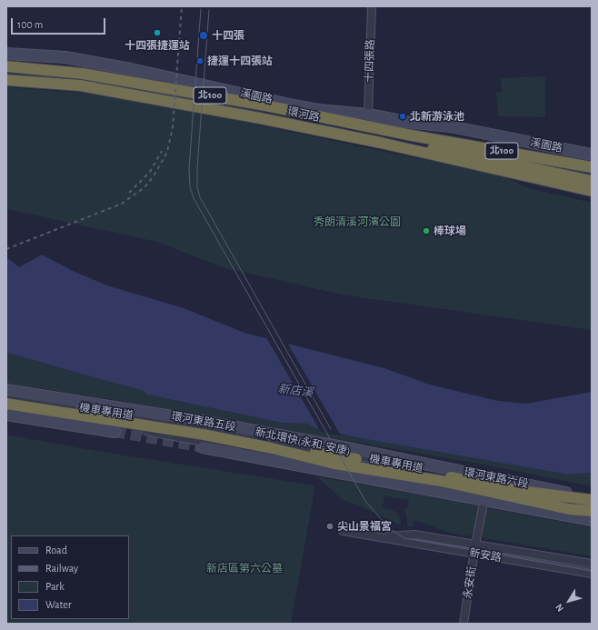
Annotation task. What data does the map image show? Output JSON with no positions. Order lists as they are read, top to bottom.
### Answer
{
  "streets": {
    "highway": ["北100", "環河路", "新北環快(永和-安康)"],
    "main road": ["溪園路", "環河東路五段", "環河東路六段"],
    "street": [
      "十四張路",
      "機車專用道",
      "新安路",
      "永安街"
    ]
  },
  "crossings": [
    ["十四張路", "溪園路"],
    ["機車專用道", "新北環快(永和-安康)"],
    ["機車專用道", "環河東路六段"],
    ["環河東路五段", "環河東路六段"],
    ["新北環快(永和-安康)", "環河東路六段"],
    ["環河東路六段", "永安街"],
    ["新安路", "永安街"]
  ],
  "water": ["新店溪"],
  "parks": ["秀朗清溪河濱公園", "新店區第六公墓"],
  "places": [
    "十四張捷運站",
    "十四張",
    "捷運十四張站",
    "北新游泳池",
    "棒球場",
    "尖山景福宮"
  ],
  "legend": [
    "Road",
    "Railway",
    "Park",
    "Water"
  ],
  "scale_bar": "100 m",
  "north": "bottom left"
}
